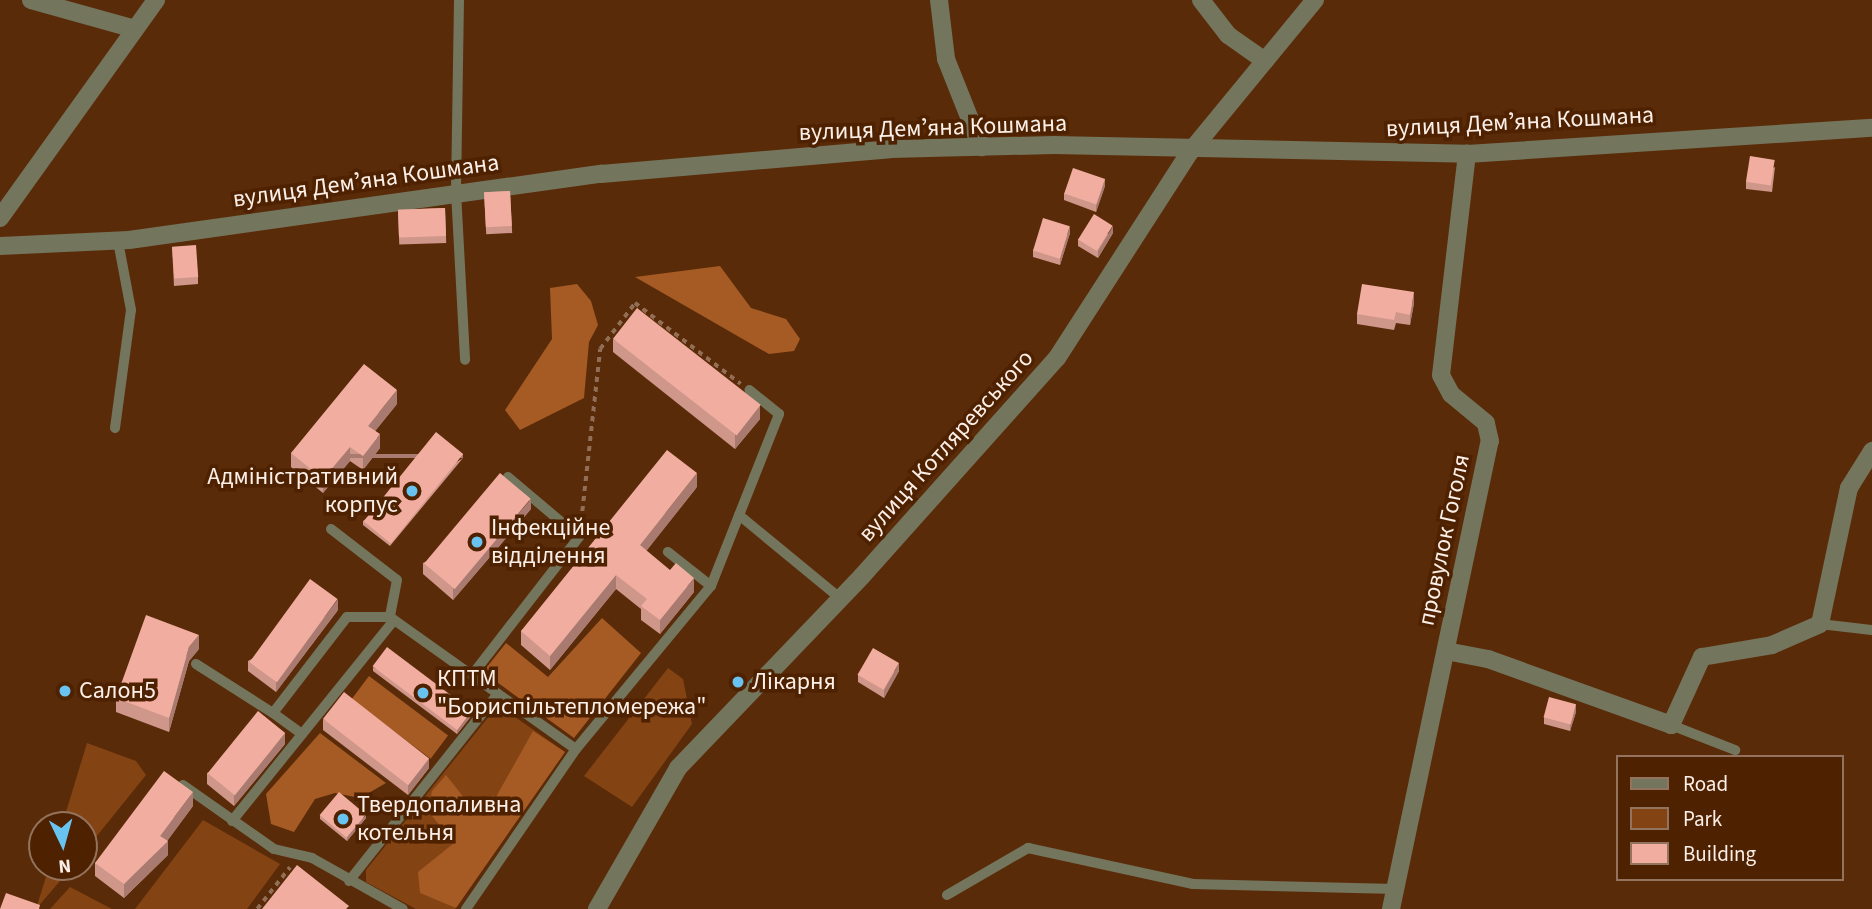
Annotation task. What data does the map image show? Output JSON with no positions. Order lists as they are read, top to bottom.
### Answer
{
  "streets": {
    "street": ["вулиця Демʼяна Кошмана", "вулиця Котляревського", "провулок Гоголя"]
  },
  "crossings": [
    ["вулиця Демʼяна Кошмана", "вулиця Котляревського"],
    ["вулиця Демʼяна Кошмана", "провулок Гоголя"]
  ],
  "places": [
    "Адміністративний корпус",
    "Інфекційне відділення",
    "Лікарня",
    "Салон5",
    "КПТМ \"Бориспільтепломережа\"",
    "Твердопаливна котельня"
  ],
  "legend": ["Road", "Park", "Building"],
  "north": "bottom"
}
